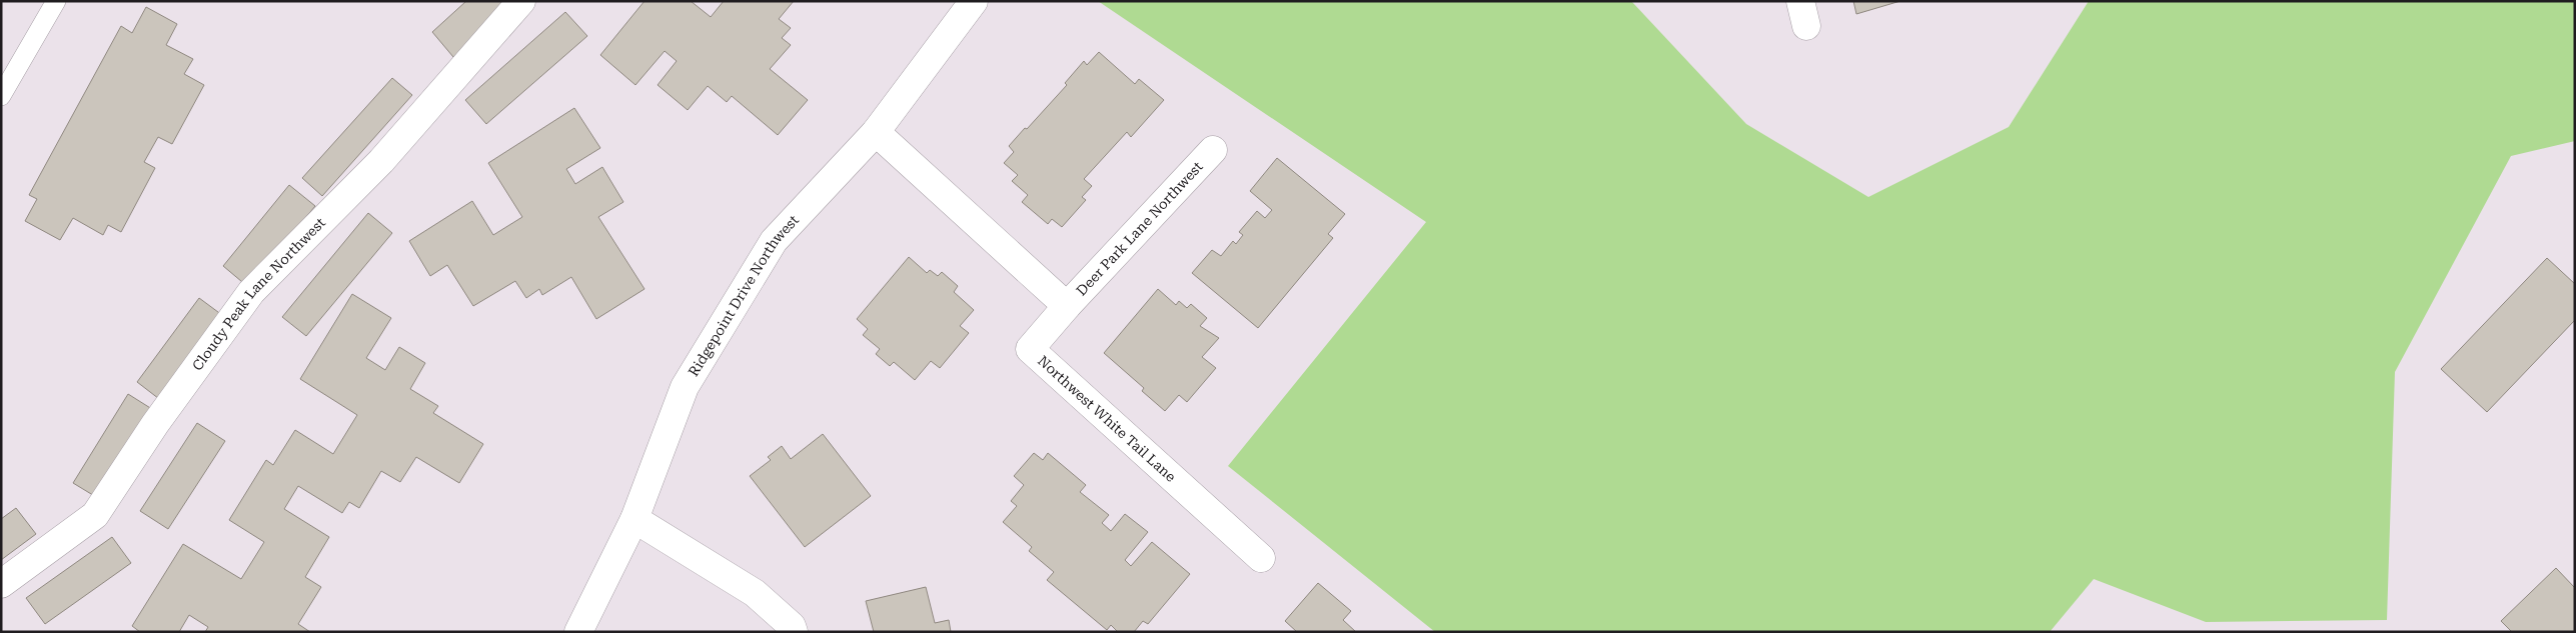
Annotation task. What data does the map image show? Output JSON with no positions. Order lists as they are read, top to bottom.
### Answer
{
  "streets": {
    "street": [
      "Deer Park Lane Northwest",
      "Cloudy Peak Lane Northwest",
      "Ridgepoint Drive Northwest",
      "Northwest White Tail Lane"
    ]
  },
  "crossings": [
    ["Deer Park Lane Northwest", "Northwest White Tail Lane"]
  ]
}
